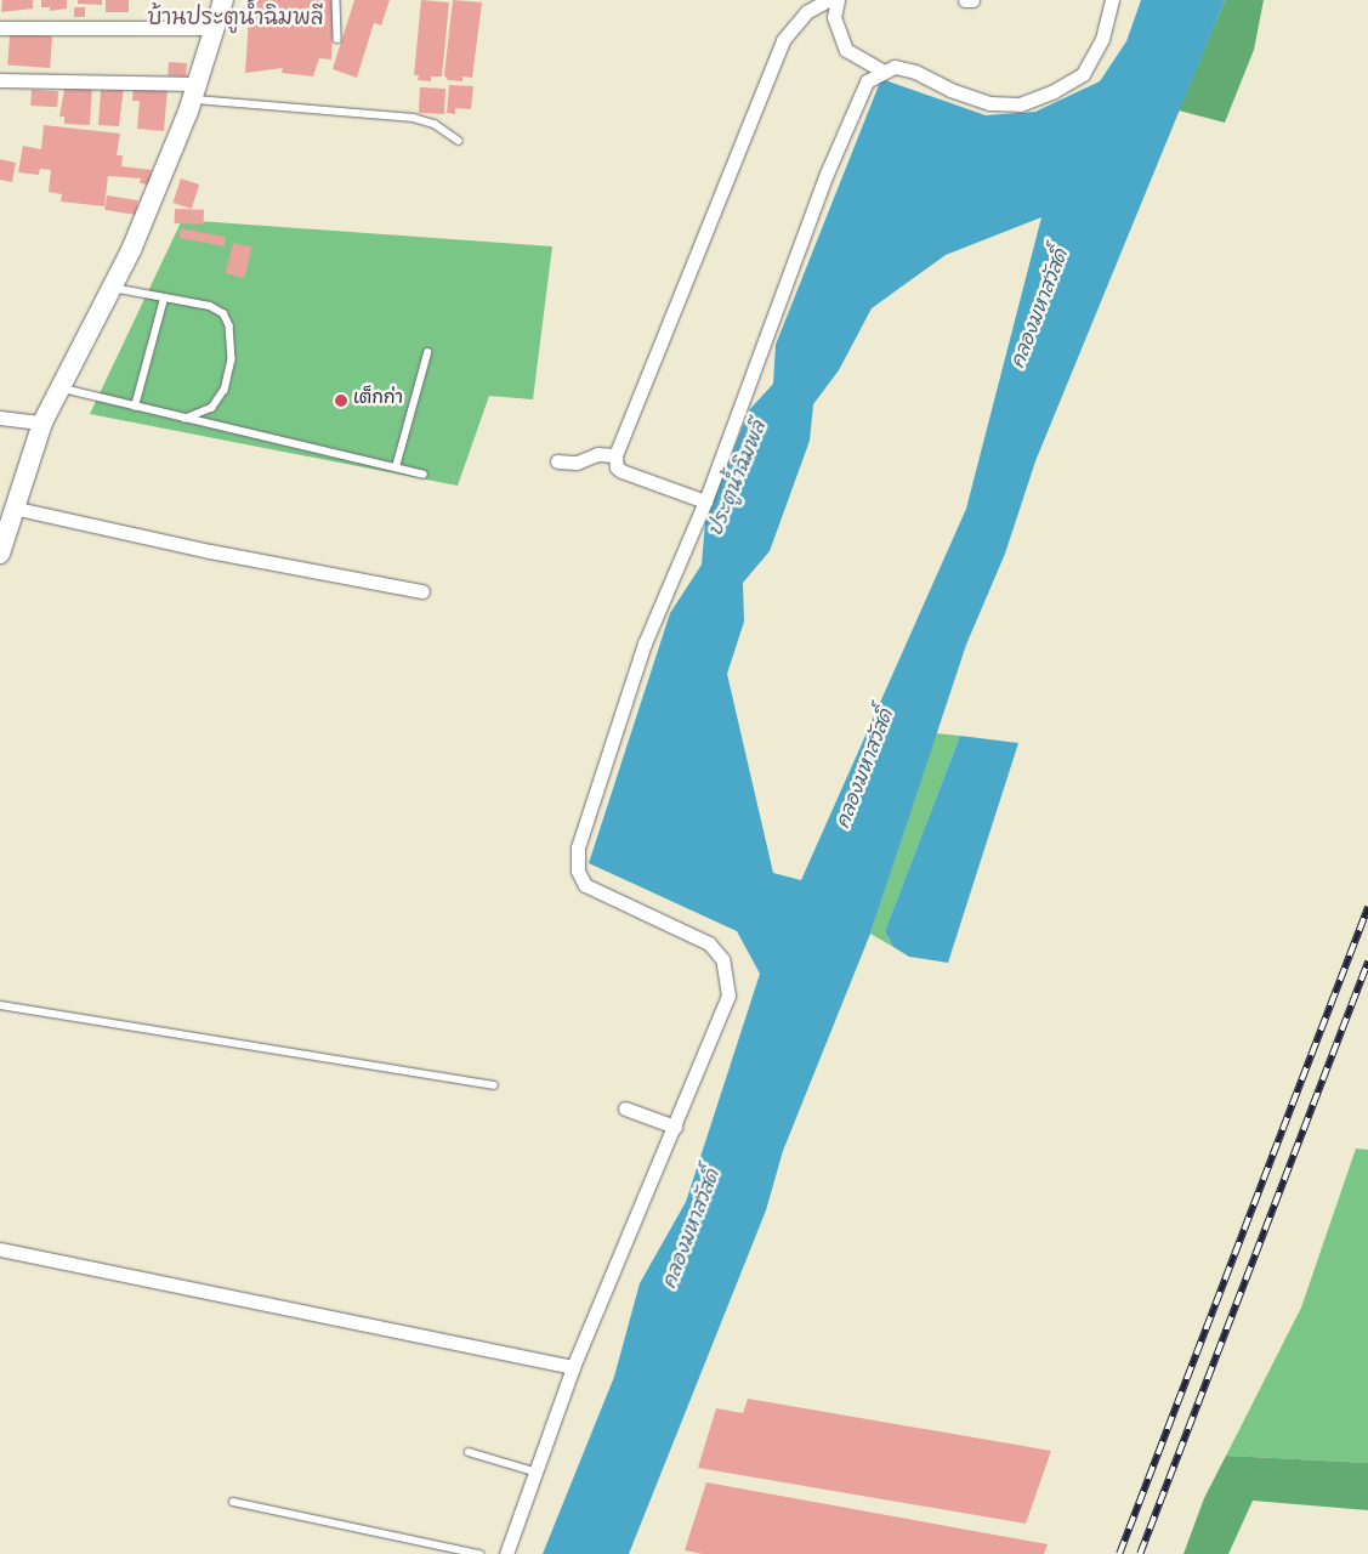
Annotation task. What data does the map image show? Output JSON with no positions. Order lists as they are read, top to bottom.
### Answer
{
  "districts": ["บ้านประตูน้ำฉิมพลี"],
  "water": ["คลองมหาสวัสดิ์", "ประตูน้ำฉิมพลี"],
  "places": ["เต็กก่า"]
}
